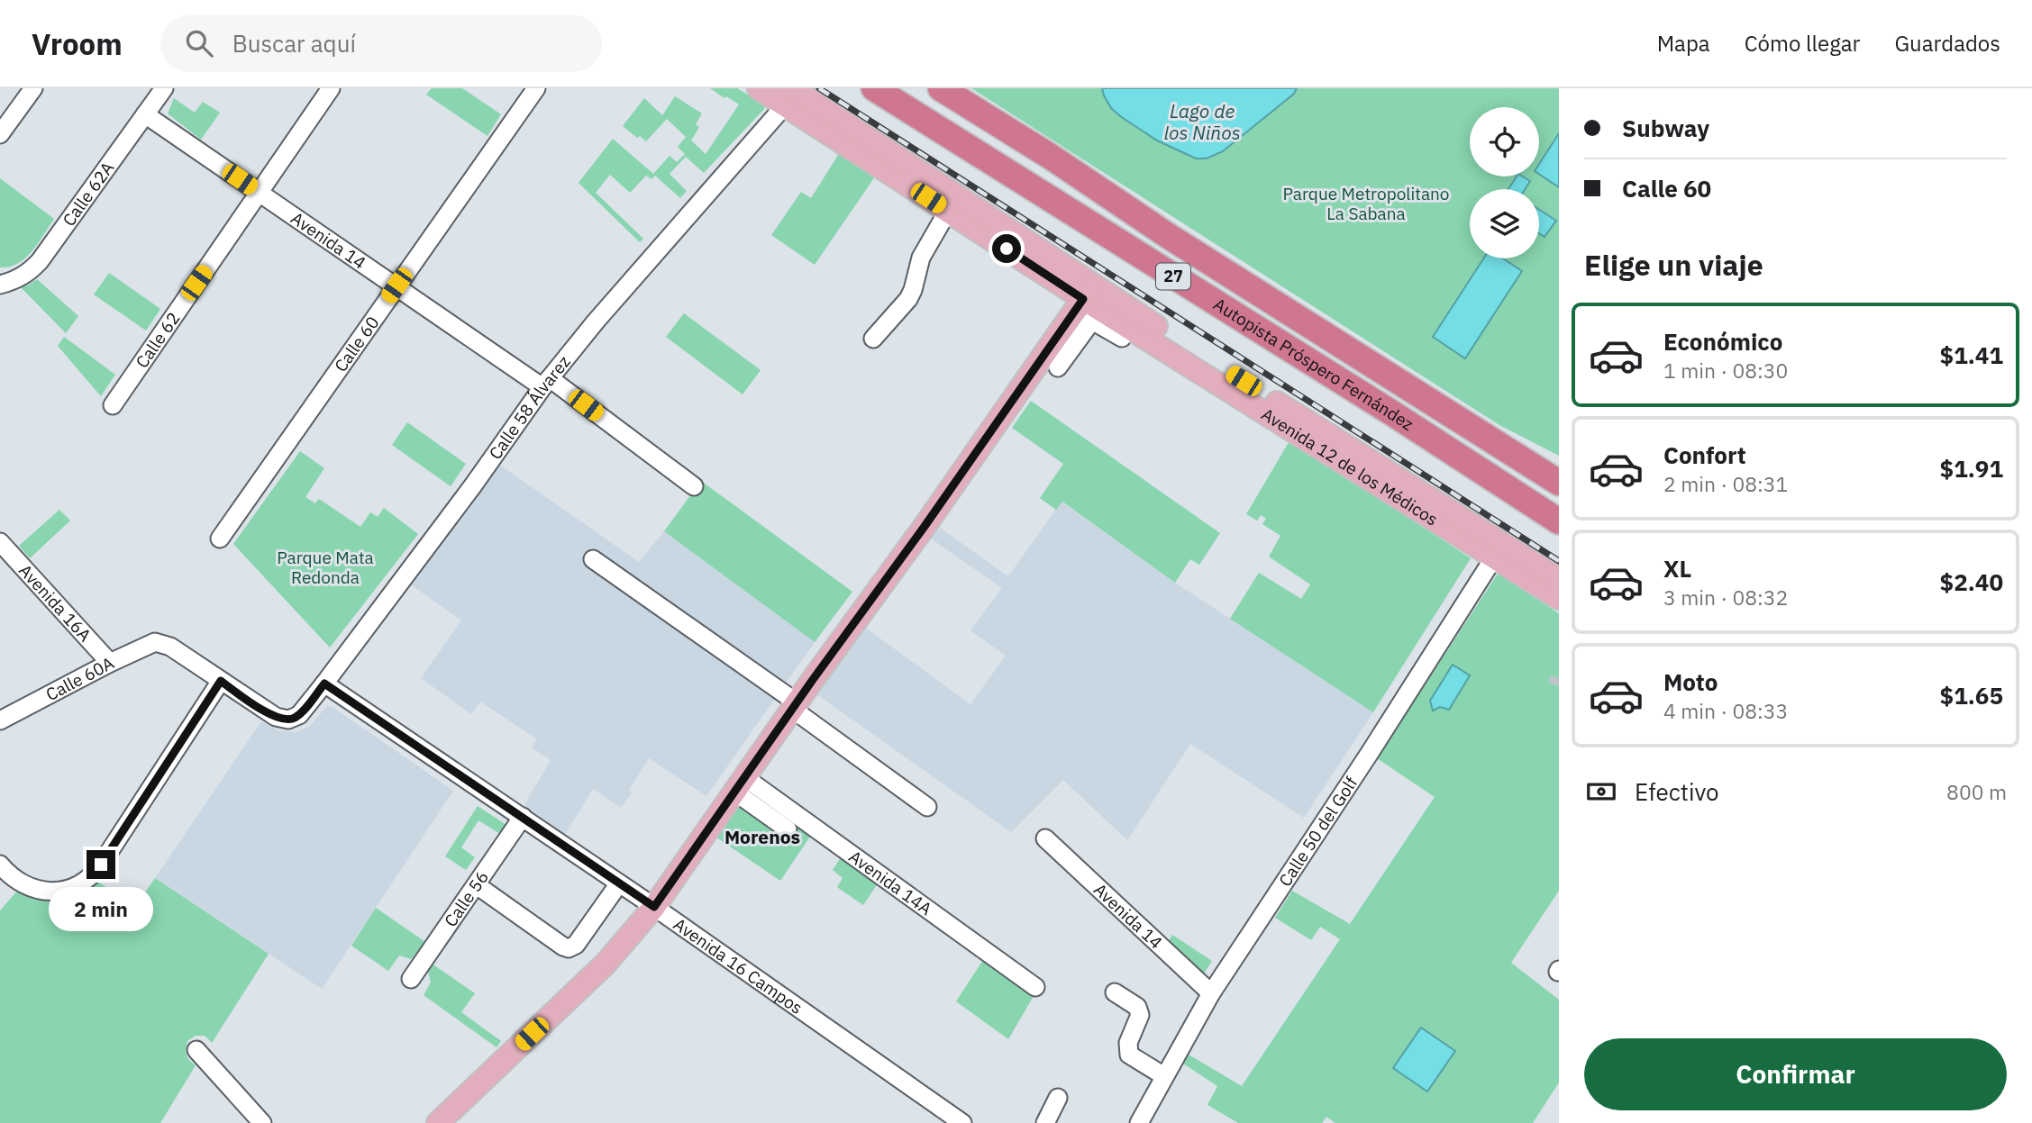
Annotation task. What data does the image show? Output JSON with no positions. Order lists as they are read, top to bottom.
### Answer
{
  "streets": {
    "highway": ["27", "Autopista Próspero Fernández"],
    "main road": ["Avenida 12 de los Médicos"],
    "street": [
      "Calle 62A",
      "Avenida 14",
      "Calle 62",
      "Calle 60",
      "Calle 58 Álvarez",
      "Avenida 16A",
      "Calle 60A",
      "Calle 50 del Golf",
      "Avenida 14A",
      "Calle 56",
      "Avenida 16 Campos"
    ]
  },
  "crossings": [
    ["Calle 62A", "Avenida 14"],
    ["Avenida 14", "Calle 62"],
    ["Avenida 14", "Calle 60"],
    ["Avenida 14", "Calle 58 Álvarez"],
    ["Avenida 14", "Calle 50 del Golf"],
    ["Calle 58 Álvarez", "Avenida 12 de los Médicos"],
    ["Calle 58 Álvarez", "Calle 60A"],
    ["Calle 58 Álvarez", "Avenida 16 Campos"],
    ["Avenida 12 de los Médicos", "Calle 50 del Golf"],
    ["Avenida 16A", "Calle 60A"],
    ["Calle 56", "Avenida 16 Campos"]
  ],
  "districts": ["Morenos"],
  "water": ["Lago de los Niños"],
  "parks": ["Parque Metropolitano La Sabana", "Parque Mata Redonda"],
  "page": {
    "header": "Vroom",
    "search": "Buscar aquí",
    "nav": ["Mapa", "Cómo llegar", "Guardados"],
    "banner": ["Subway", "Calle 60"],
    "heading": "Elige un viaje",
    "list": [
      {
        "name": "Económico",
        "note": "1 min · 08:30",
        "value": "$1.41"
      },
      {
        "name": "Confort",
        "note": "2 min · 08:31",
        "value": "$1.91"
      },
      {
        "name": "XL",
        "note": "3 min · 08:32",
        "value": "$2.40"
      },
      {
        "name": "Moto",
        "note": "4 min · 08:33",
        "value": "$1.65"
      }
    ],
    "pay": ["Efectivo", "800 m"],
    "bubble": "2 min",
    "buttons": "Confirmar"
  }
}
